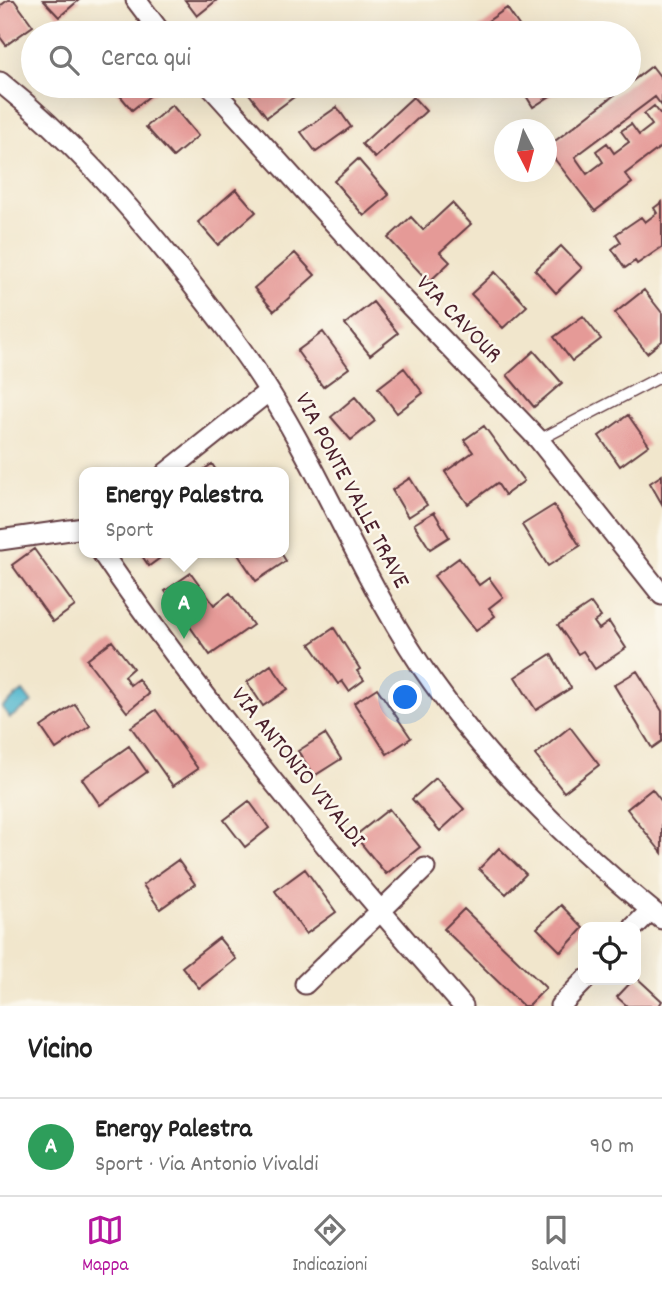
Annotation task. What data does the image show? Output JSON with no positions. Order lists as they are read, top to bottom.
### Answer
{
  "streets": {
    "street": ["VIA CAVOUR", "VIA PONTE VALLE TRAVE", "VIA ANTONIO VIVALDI"]
  },
  "north": "bottom",
  "page": {
    "search": "Cerca qui",
    "popup": ["Energy Palestra", "Sport"],
    "pins": "A",
    "heading": "Vicino",
    "list": [
      {
        "mark": "A",
        "name": "Energy Palestra",
        "note": "Sport · Via Antonio Vivaldi",
        "value": "90 m"
      }
    ],
    "nav": ["Mappa", "Indicazioni", "Salvati"]
  }
}
